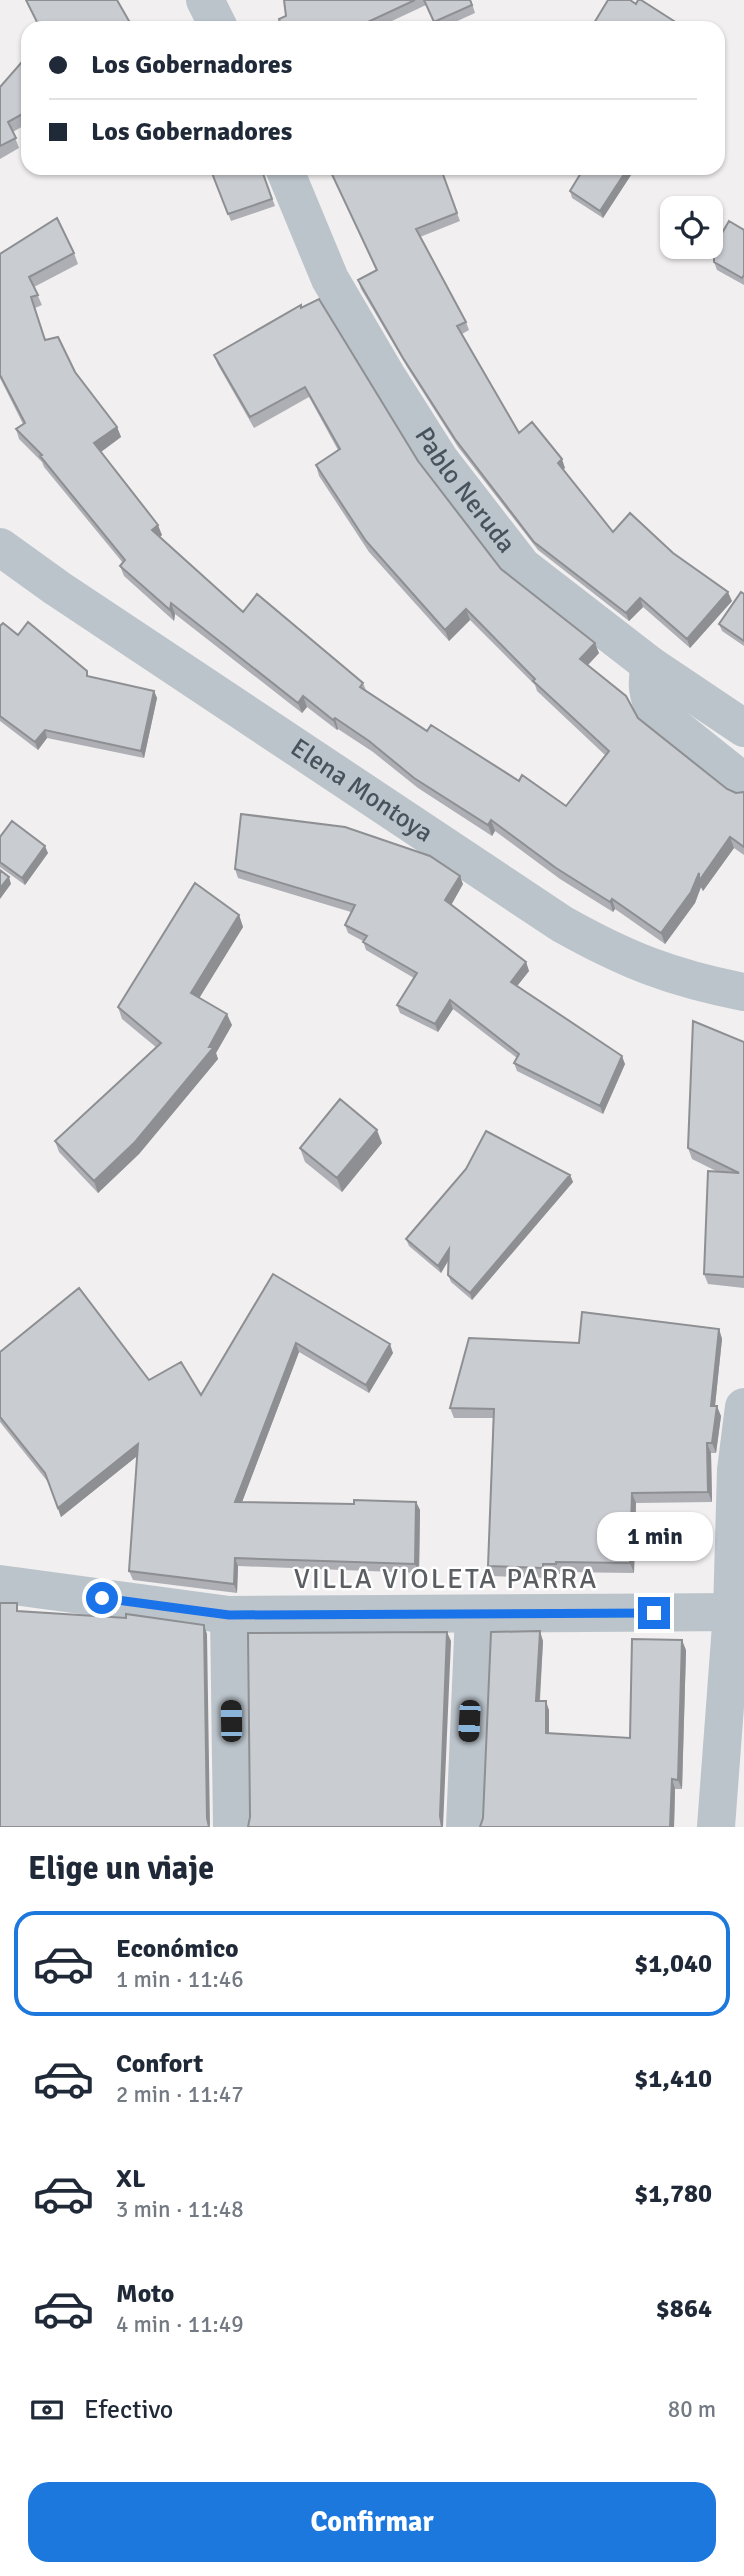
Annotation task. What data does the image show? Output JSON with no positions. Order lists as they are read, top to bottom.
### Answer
{
  "streets": {
    "street": ["Pablo Neruda", "Elena Montoya"]
  },
  "districts": ["VILLA VIOLETA PARRA"],
  "page": {
    "banner": ["Los Gobernadores", "Los Gobernadores"],
    "bubble": "1 min",
    "heading": "Elige un viaje",
    "list": [
      {
        "name": "Económico",
        "note": "1 min · 11:46",
        "value": "$1,040"
      },
      {
        "name": "Confort",
        "note": "2 min · 11:47",
        "value": "$1,410"
      },
      {
        "name": "XL",
        "note": "3 min · 11:48",
        "value": "$1,780"
      },
      {
        "name": "Moto",
        "note": "4 min · 11:49",
        "value": "$864"
      }
    ],
    "pay": ["Efectivo", "80 m"],
    "buttons": "Confirmar"
  }
}
